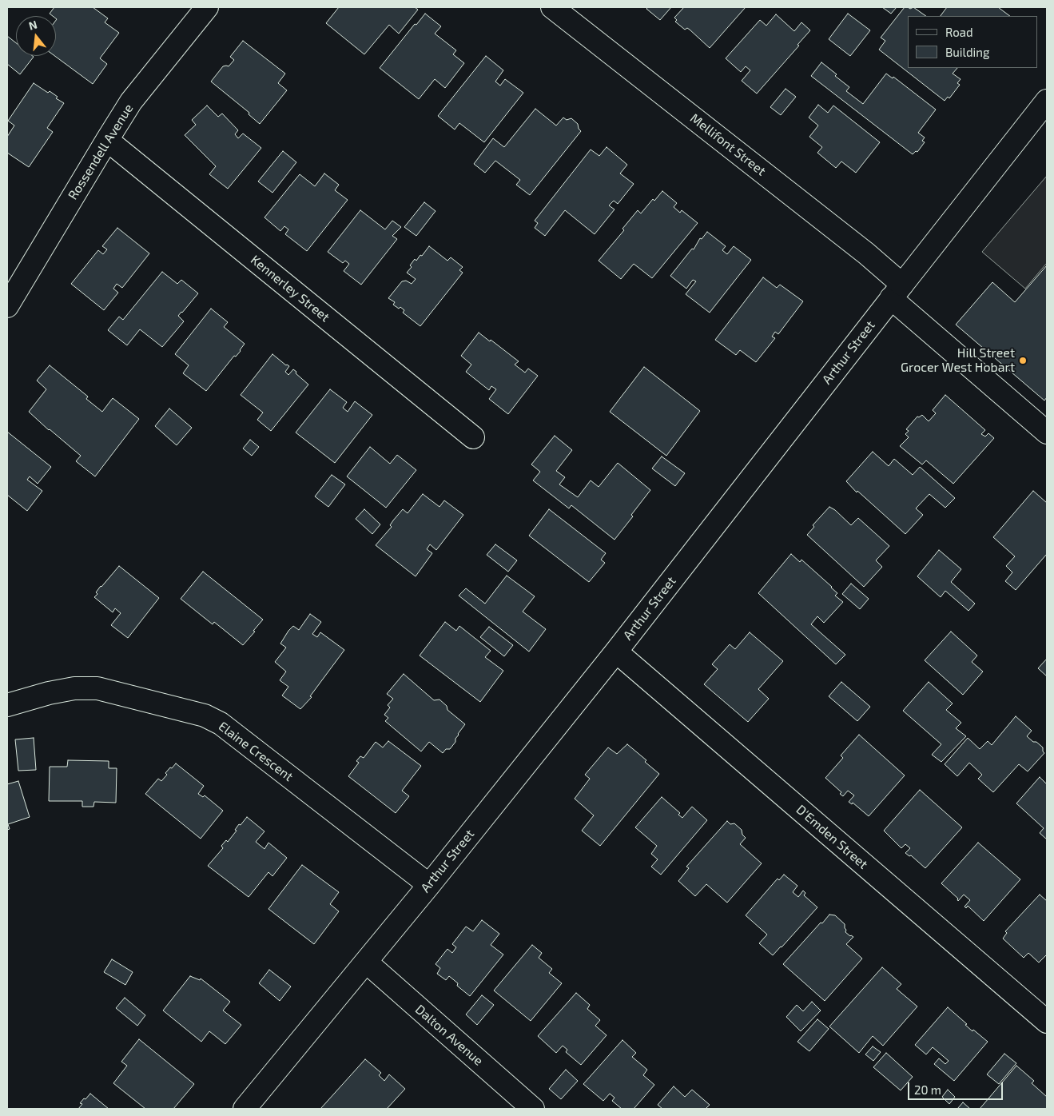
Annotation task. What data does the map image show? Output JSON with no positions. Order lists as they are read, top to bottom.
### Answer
{
  "streets": {
    "street": [
      "Mellifont Street",
      "Rossendell Avenue",
      "Kennerley Street",
      "Arthur Street",
      "Elaine Crescent",
      "D'Emden Street",
      "Dalton Avenue"
    ]
  },
  "crossings": [
    ["Mellifont Street", "Arthur Street"],
    ["Rossendell Avenue", "Kennerley Street"],
    ["Arthur Street", "Elaine Crescent"],
    ["Arthur Street", "D'Emden Street"],
    ["Arthur Street", "Dalton Avenue"]
  ],
  "places": ["Hill Street Grocer West Hobart"],
  "legend": ["Road", "Building"],
  "scale_bar": "20 m",
  "north": "top"
}
